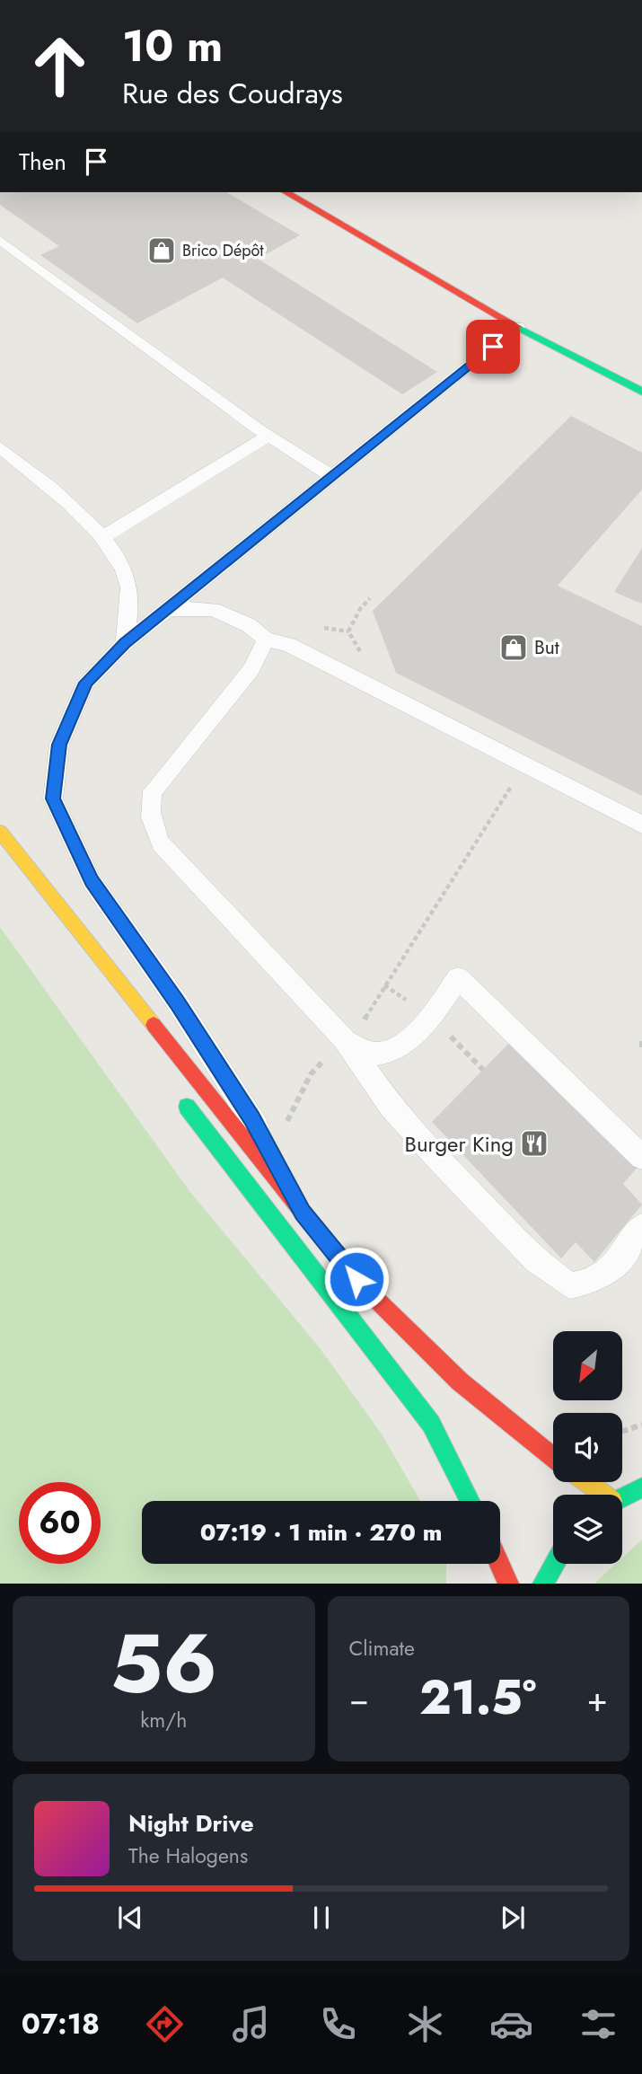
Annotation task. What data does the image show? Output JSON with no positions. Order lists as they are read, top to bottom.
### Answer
{
  "places": {
    "shop": ["Brico Dépôt", "But"],
    "restaurant": ["Burger King"]
  },
  "north": "bottom left",
  "page": {
    "turn": ["10 m", "Rue des Coudrays"],
    "then": "Then",
    "limit": "60",
    "trip": "07:19 · 1 min · 270 m",
    "tile": [
      ["56", "km/h"],
      "Climate"
    ],
    "heat": ["−", "21.5°", "+"],
    "song": ["Night Drive", "The Halogens"],
    "tabs": "07:18"
  }
}
